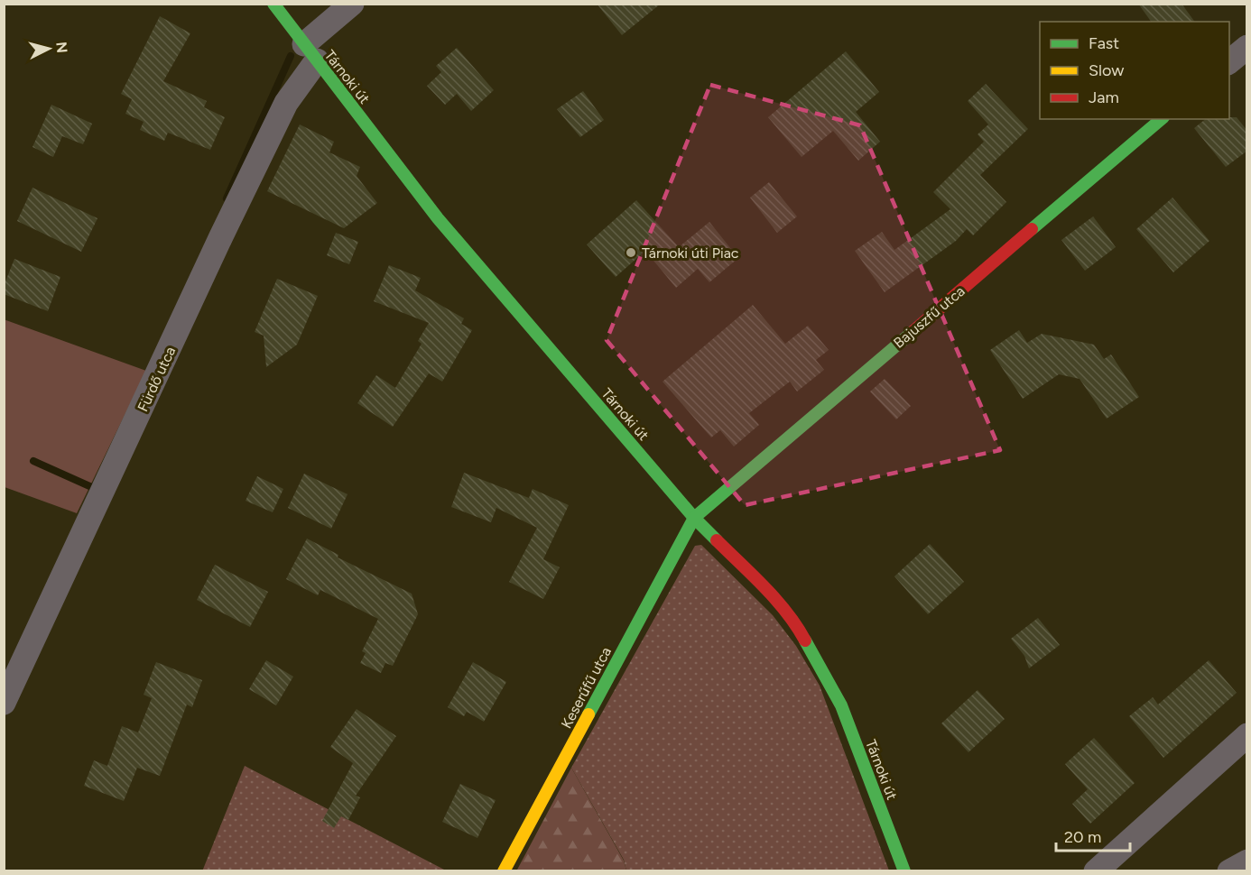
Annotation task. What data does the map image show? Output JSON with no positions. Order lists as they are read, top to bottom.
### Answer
{
  "streets": {
    "street": [
      "Tárnoki út",
      "Bajuszfű utca",
      "Fürdő utca",
      "Keserűfű utca"
    ]
  },
  "crossings": [
    ["Tárnoki út", "Bajuszfű utca"],
    ["Tárnoki út", "Fürdő utca"],
    ["Tárnoki út", "Keserűfű utca"],
    ["Bajuszfű utca", "Keserűfű utca"]
  ],
  "places": ["Tárnoki úti Piac"],
  "legend": ["Fast", "Slow", "Jam"],
  "scale_bar": "20 m",
  "north": "right"
}
